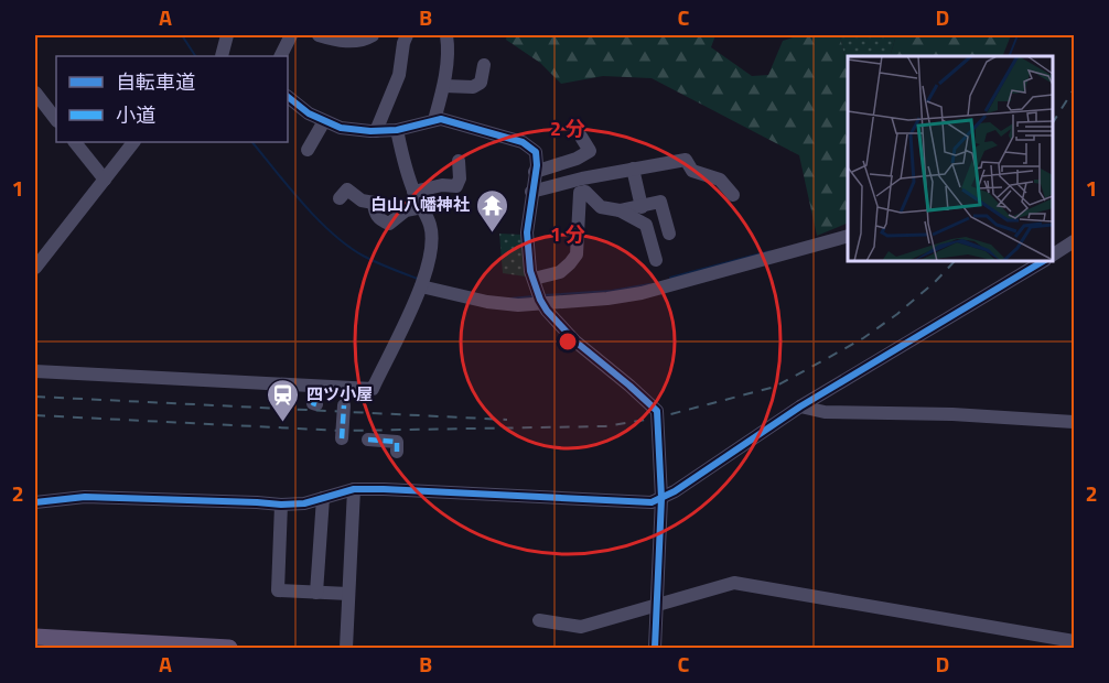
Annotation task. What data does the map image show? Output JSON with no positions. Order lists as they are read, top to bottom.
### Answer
{
  "places": {
    "temple": ["白山八幡神社"],
    "station": ["四ツ小屋"]
  },
  "legend": ["自転車道", "小道"],
  "grid": {
    "columns": [
      "A",
      "B",
      "C",
      "D"
    ],
    "rows": ["1", "2"]
  },
  "rings": ["2 分", "1 分"]
}
